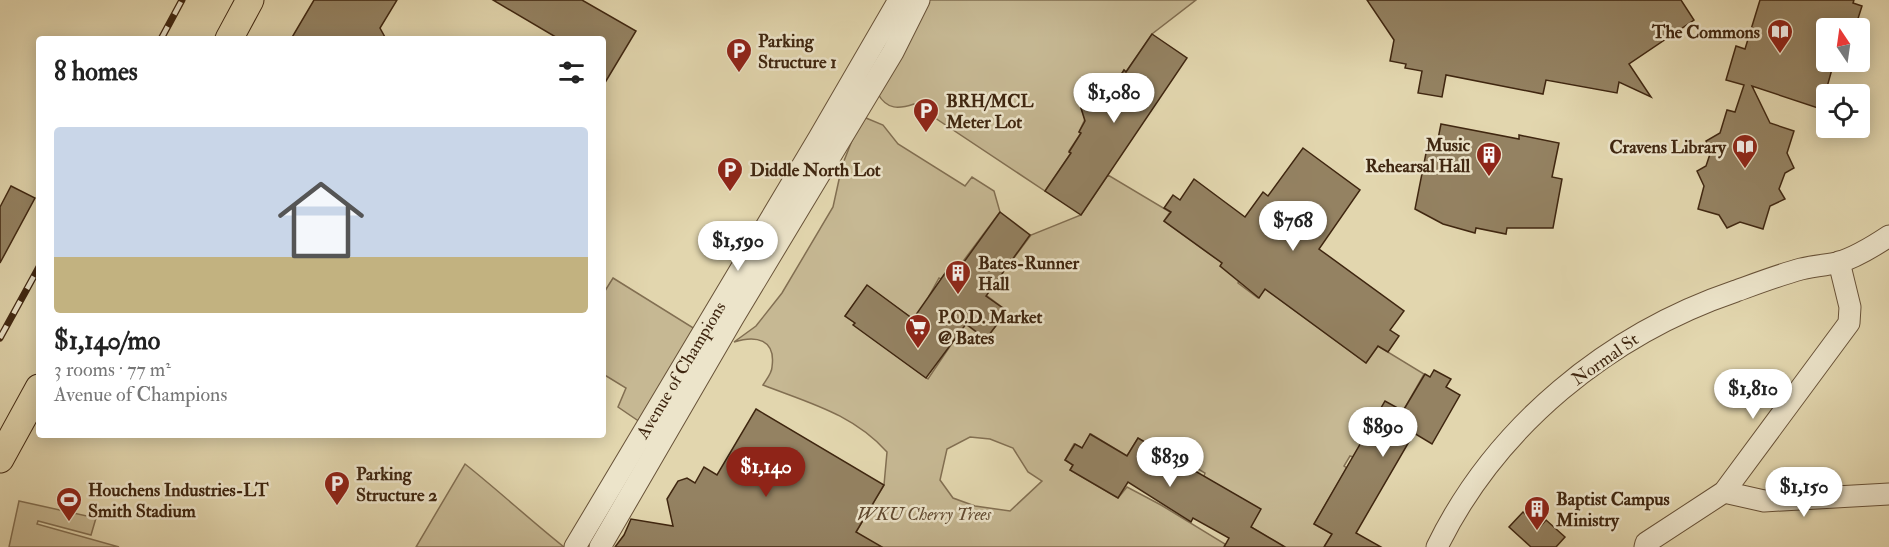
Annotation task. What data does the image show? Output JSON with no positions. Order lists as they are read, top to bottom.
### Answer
{
  "streets": {
    "street": ["Normal St", "Avenue of Champions"]
  },
  "parks": ["WKU Cherry Trees"],
  "places": {
    "library": ["The Commons", "Cravens Library"],
    "parking": [
      "Parking Structure 1",
      "BRH/MCL Meter Lot",
      "Diddle North Lot",
      "Parking Structure 2"
    ],
    "building": ["Music Rehearsal Hall", "Bates-Runner Hall", "Baptist Campus Ministry"],
    "supermarket": ["P.O.D. Market @ Bates"],
    "sports": ["Houchens Industries-LT Smith Stadium"]
  },
  "north": "top",
  "page": {
    "heading": "8 homes",
    "price": [
      "$1,080",
      "$768",
      "$1,590",
      "$1,810",
      "$890",
      "$839",
      "$1,140",
      "$1,150"
    ],
    "list": [
      {
        "name": "$1,140/mo",
        "note": "3 rooms · 77 m² · Avenue of Champions"
      }
    ]
  }
}
